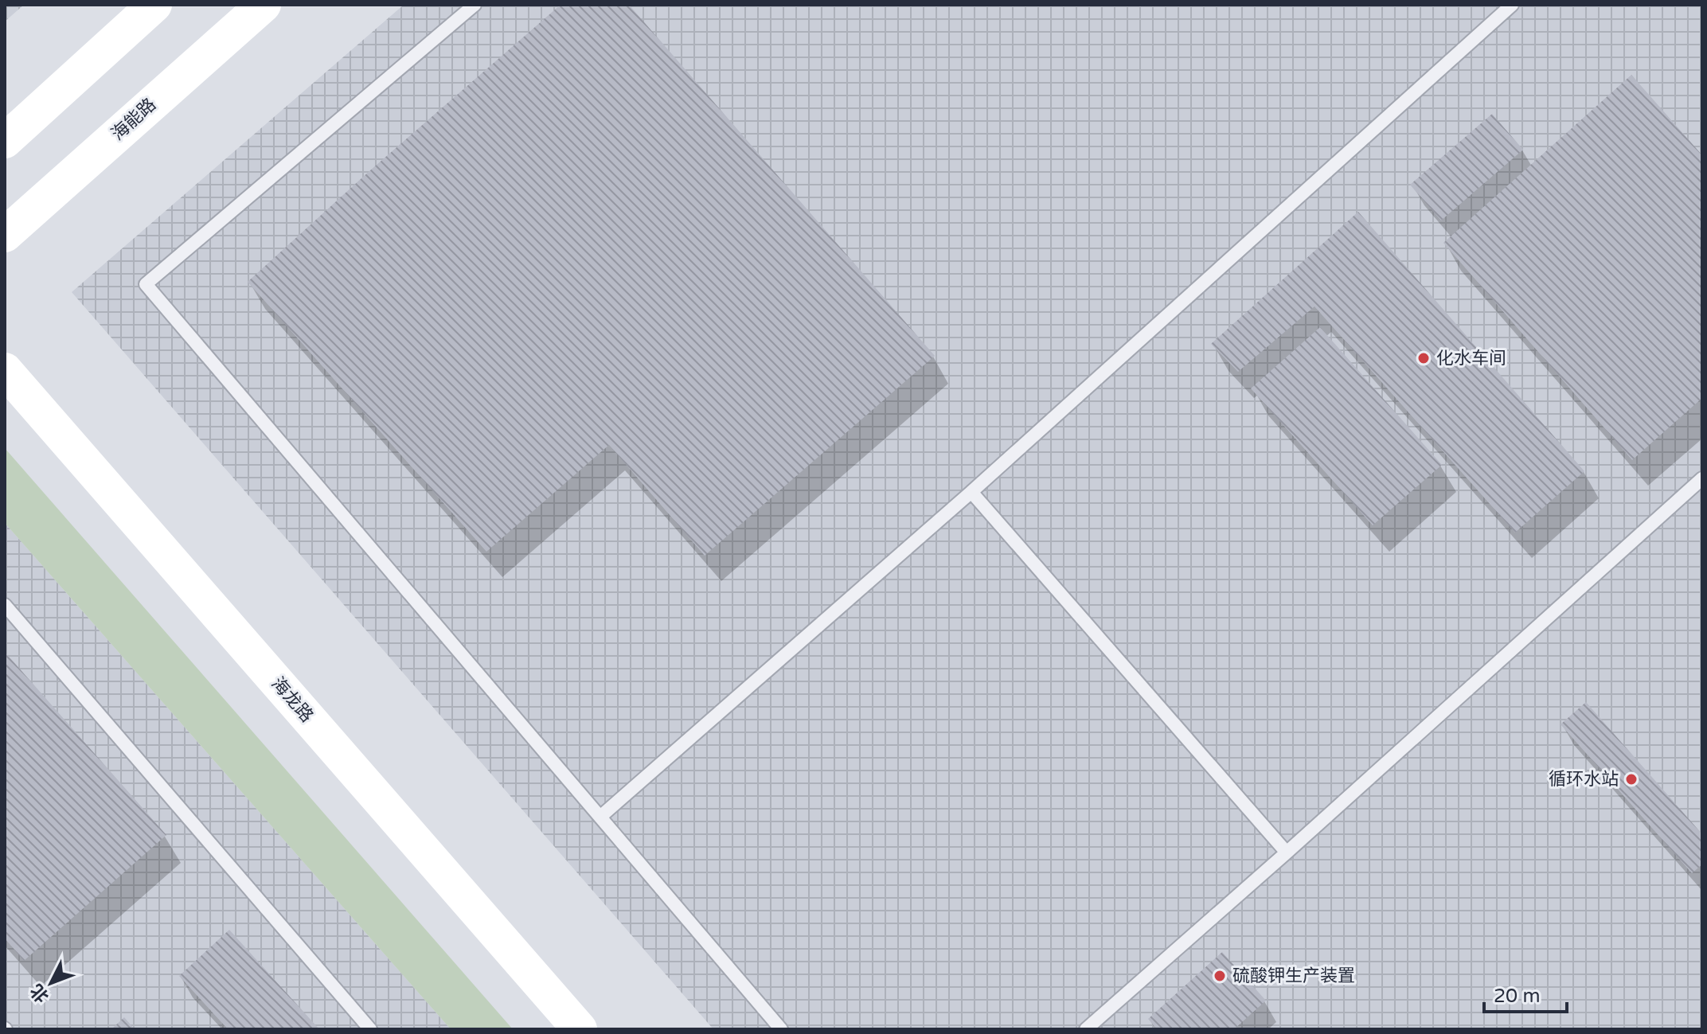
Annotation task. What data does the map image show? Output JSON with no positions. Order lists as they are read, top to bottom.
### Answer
{
  "streets": {
    "street": ["海能路", "海龙路"]
  },
  "places": ["化水车间", "循环水站", "硫酸钾生产装置"],
  "scale_bar": "20 m",
  "north": "bottom left"
}
